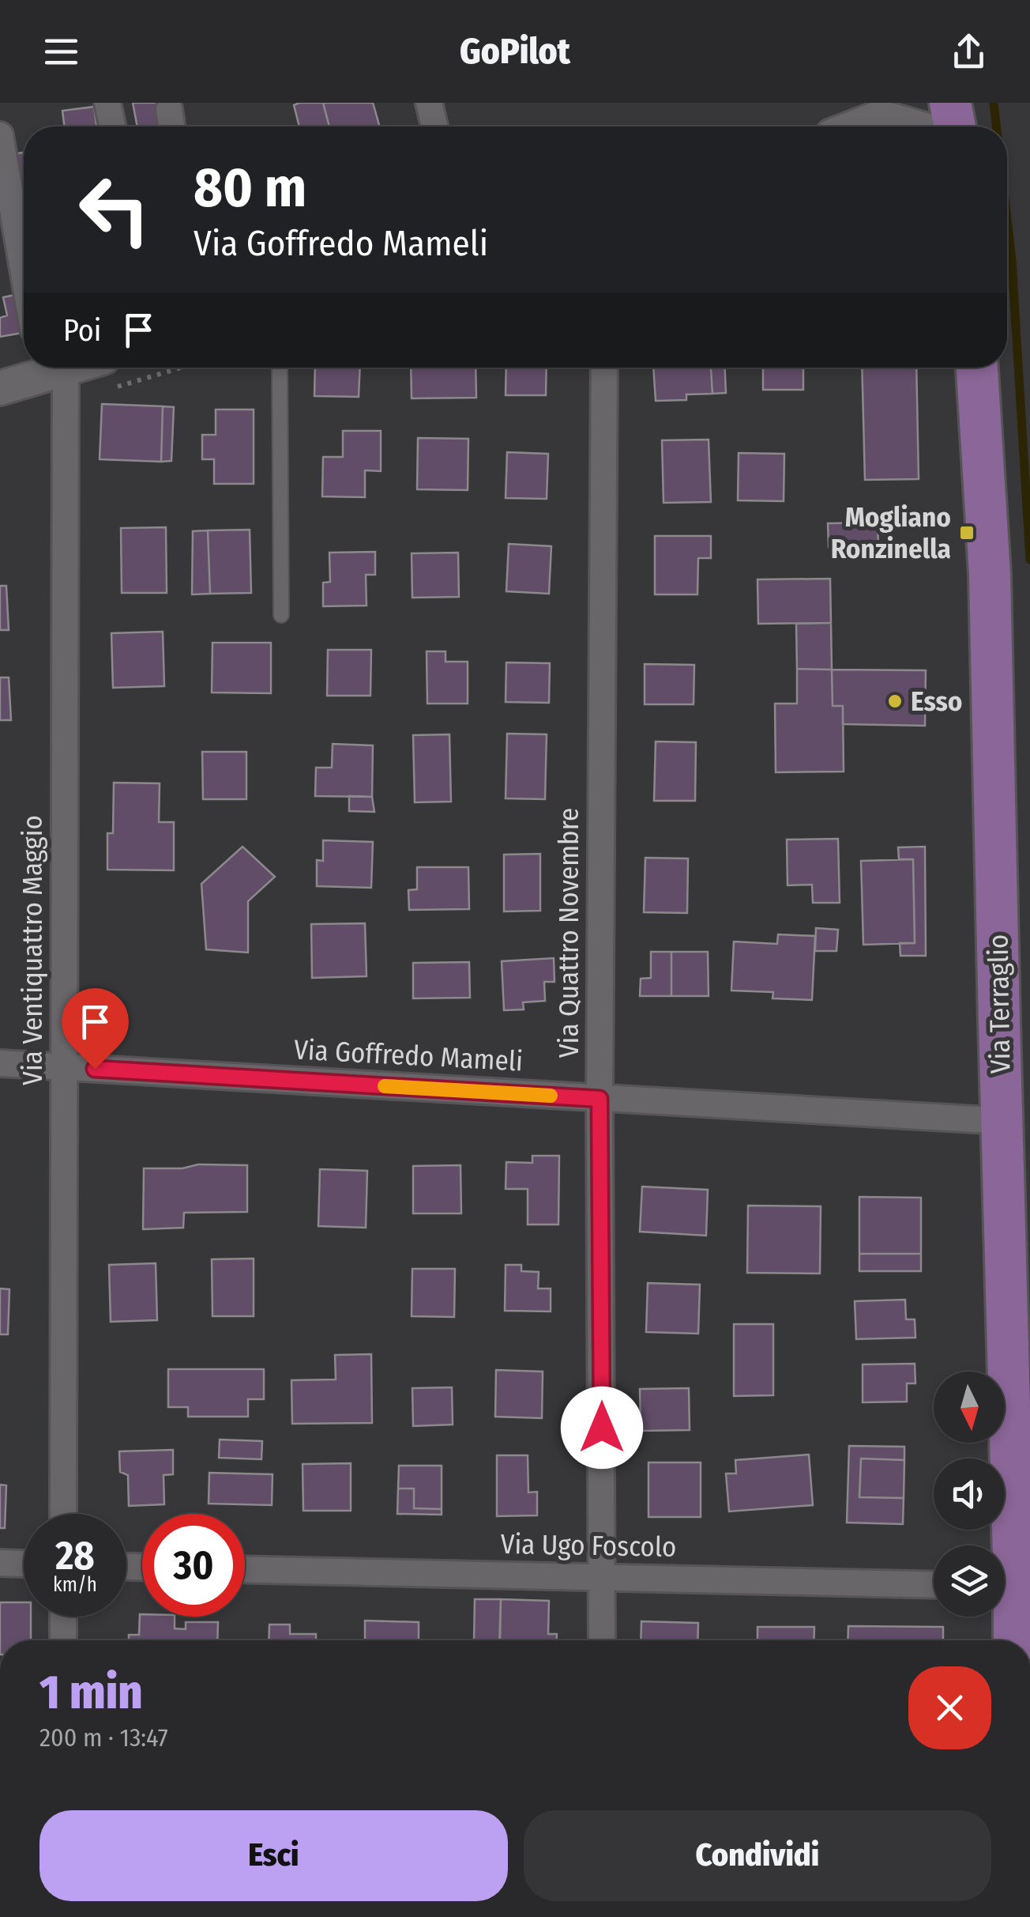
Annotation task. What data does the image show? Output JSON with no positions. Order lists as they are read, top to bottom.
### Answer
{
  "streets": {
    "main road": ["Via Terraglio"],
    "street": [
      "Via Quattro Novembre",
      "Via Ventiquattro Maggio",
      "Via Goffredo Mameli",
      "Via Ugo Foscolo"
    ]
  },
  "crossings": [
    ["Via Quattro Novembre", "Via Goffredo Mameli"],
    ["Via Quattro Novembre", "Via Ugo Foscolo"],
    ["Via Ventiquattro Maggio", "Via Goffredo Mameli"],
    ["Via Terraglio", "Via Goffredo Mameli"]
  ],
  "places": {
    "transit": ["Mogliano Ronzinella"],
    "other": ["Esso"]
  },
  "north": "bottom",
  "page": {
    "header": "GoPilot",
    "turn": ["80 m", "Via Goffredo Mameli"],
    "then": "Poi",
    "speed": "28 km/h",
    "limit": "30",
    "heading": ["1 min", "200 m · 13:47"],
    "buttons": ["Esci", "Condividi"]
  }
}
